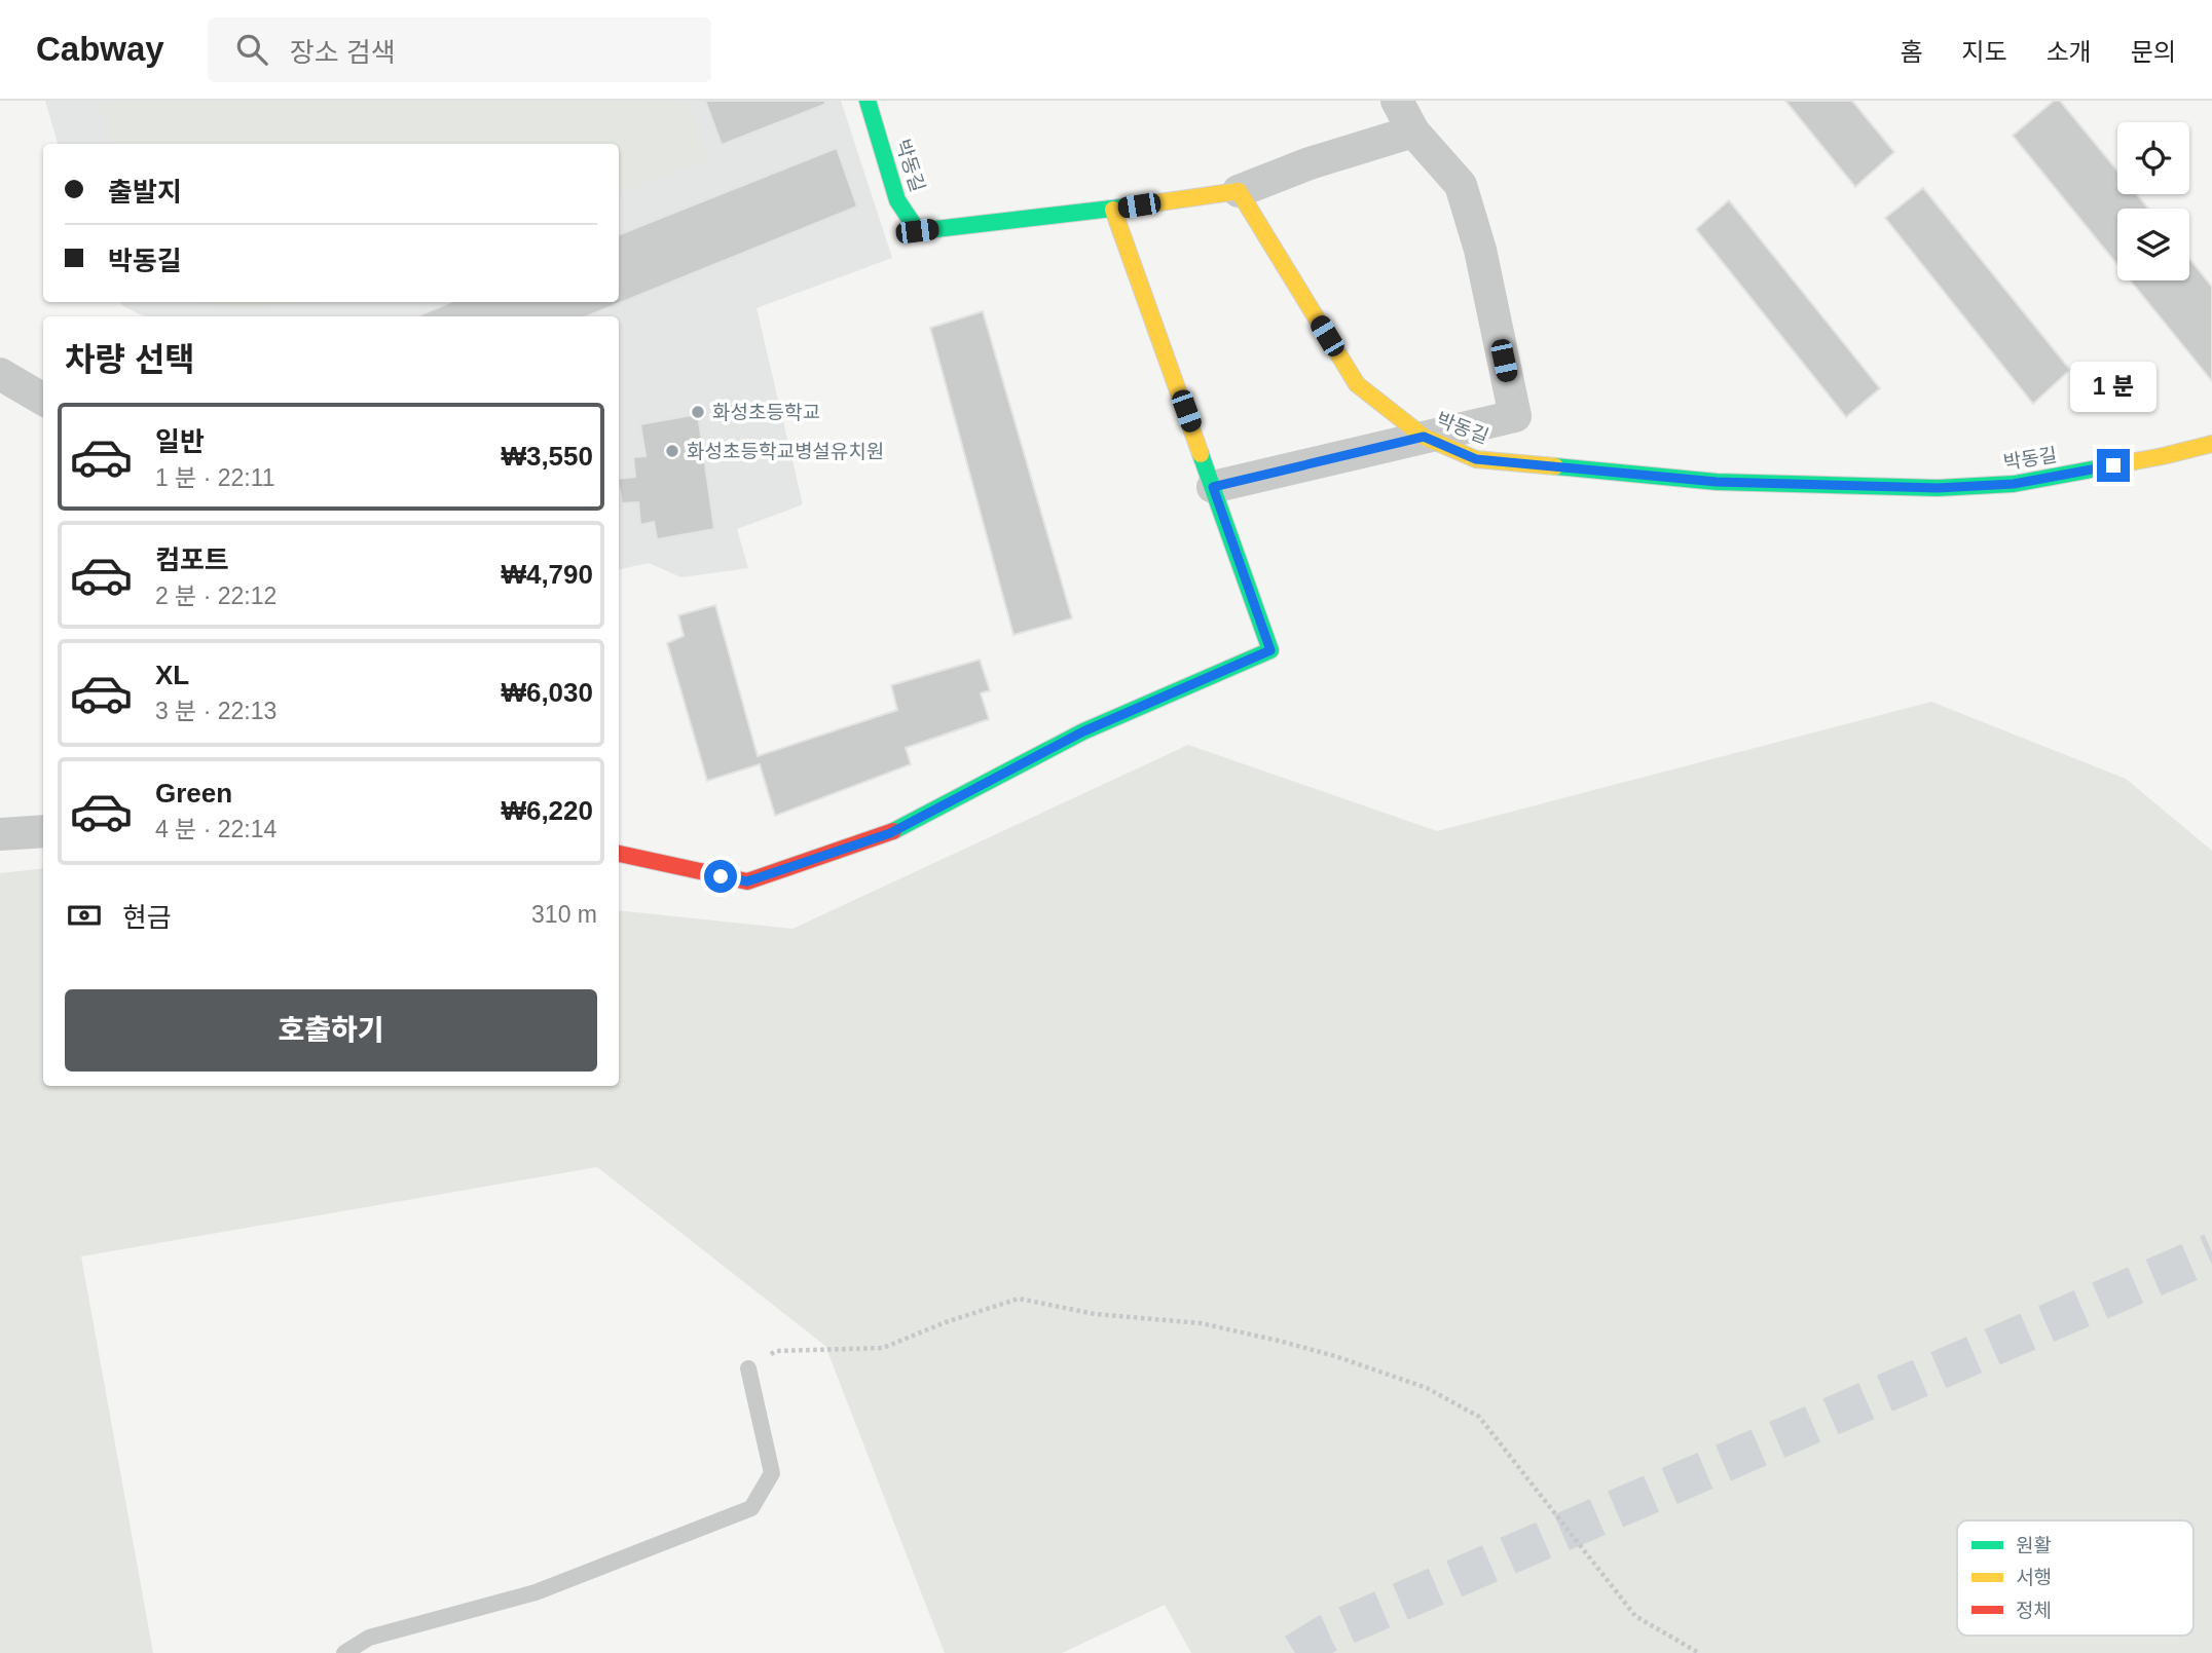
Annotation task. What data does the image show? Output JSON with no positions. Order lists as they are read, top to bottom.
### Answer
{
  "streets": {
    "street": ["박동길"]
  },
  "places": ["화성초등학교", "화성초등학교병설유치원"],
  "legend": ["원활", "서행", "정체"],
  "page": {
    "header": "Cabway",
    "search": "장소 검색",
    "nav": [
      "홈",
      "지도",
      "소개",
      "문의"
    ],
    "banner": ["출발지", "박동길"],
    "heading": "차량 선택",
    "bubble": "1 분",
    "list": [
      {
        "name": "일반",
        "note": "1 분 · 22:11",
        "value": "₩3,550"
      },
      {
        "name": "컴포트",
        "note": "2 분 · 22:12",
        "value": "₩4,790"
      },
      {
        "name": "XL",
        "note": "3 분 · 22:13",
        "value": "₩6,030"
      },
      {
        "name": "Green",
        "note": "4 분 · 22:14",
        "value": "₩6,220"
      }
    ],
    "pay": ["현금", "310 m"],
    "buttons": "호출하기"
  }
}
